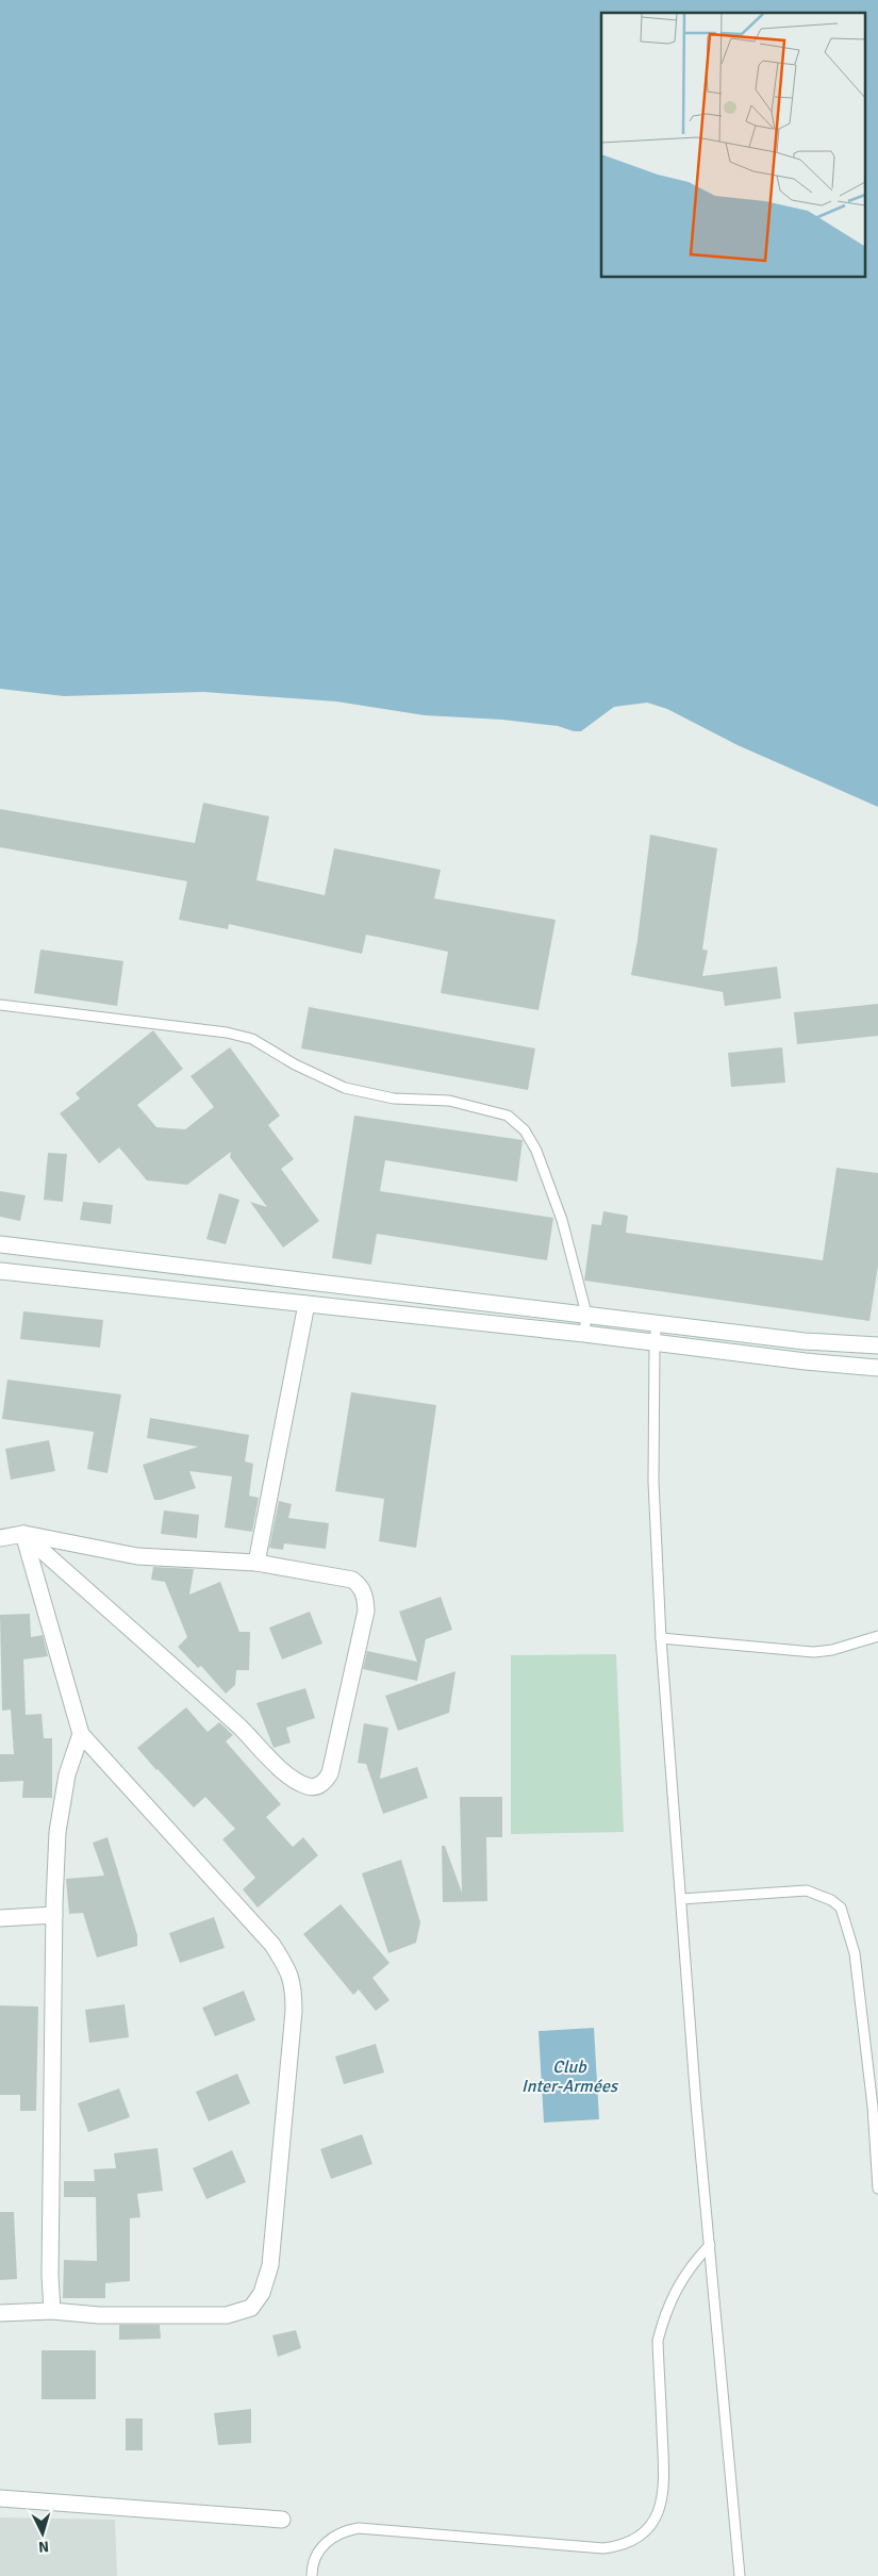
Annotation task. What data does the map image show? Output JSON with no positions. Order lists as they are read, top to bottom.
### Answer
{
  "water": ["Club Inter-Armées"],
  "north": "bottom"
}
